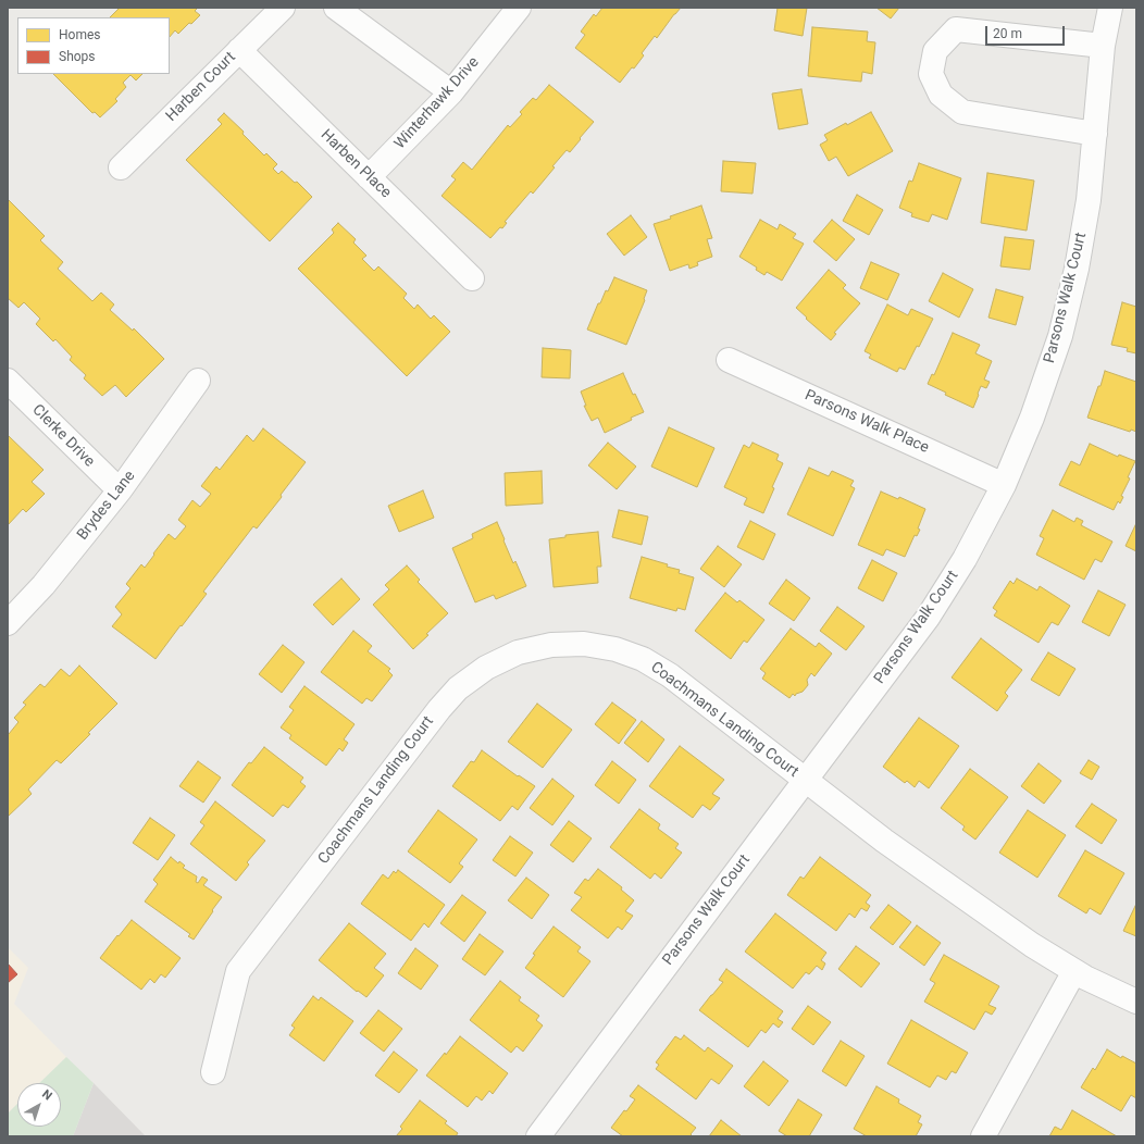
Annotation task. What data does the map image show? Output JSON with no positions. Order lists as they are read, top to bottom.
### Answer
{
  "streets": {
    "street": [
      "Harben Court",
      "Winterhawk Drive",
      "Harben Place",
      "Parsons Walk Court",
      "Parsons Walk Place",
      "Clerke Drive",
      "Brydes Lane",
      "Coachmans Landing Court"
    ]
  },
  "crossings": [
    ["Harben Court", "Harben Place"],
    ["Winterhawk Drive", "Harben Place"],
    ["Parsons Walk Court", "Parsons Walk Place"],
    ["Parsons Walk Court", "Coachmans Landing Court"],
    ["Clerke Drive", "Brydes Lane"]
  ],
  "legend": ["Homes", "Shops"],
  "scale_bar": "20 m",
  "north": "top right"
}
